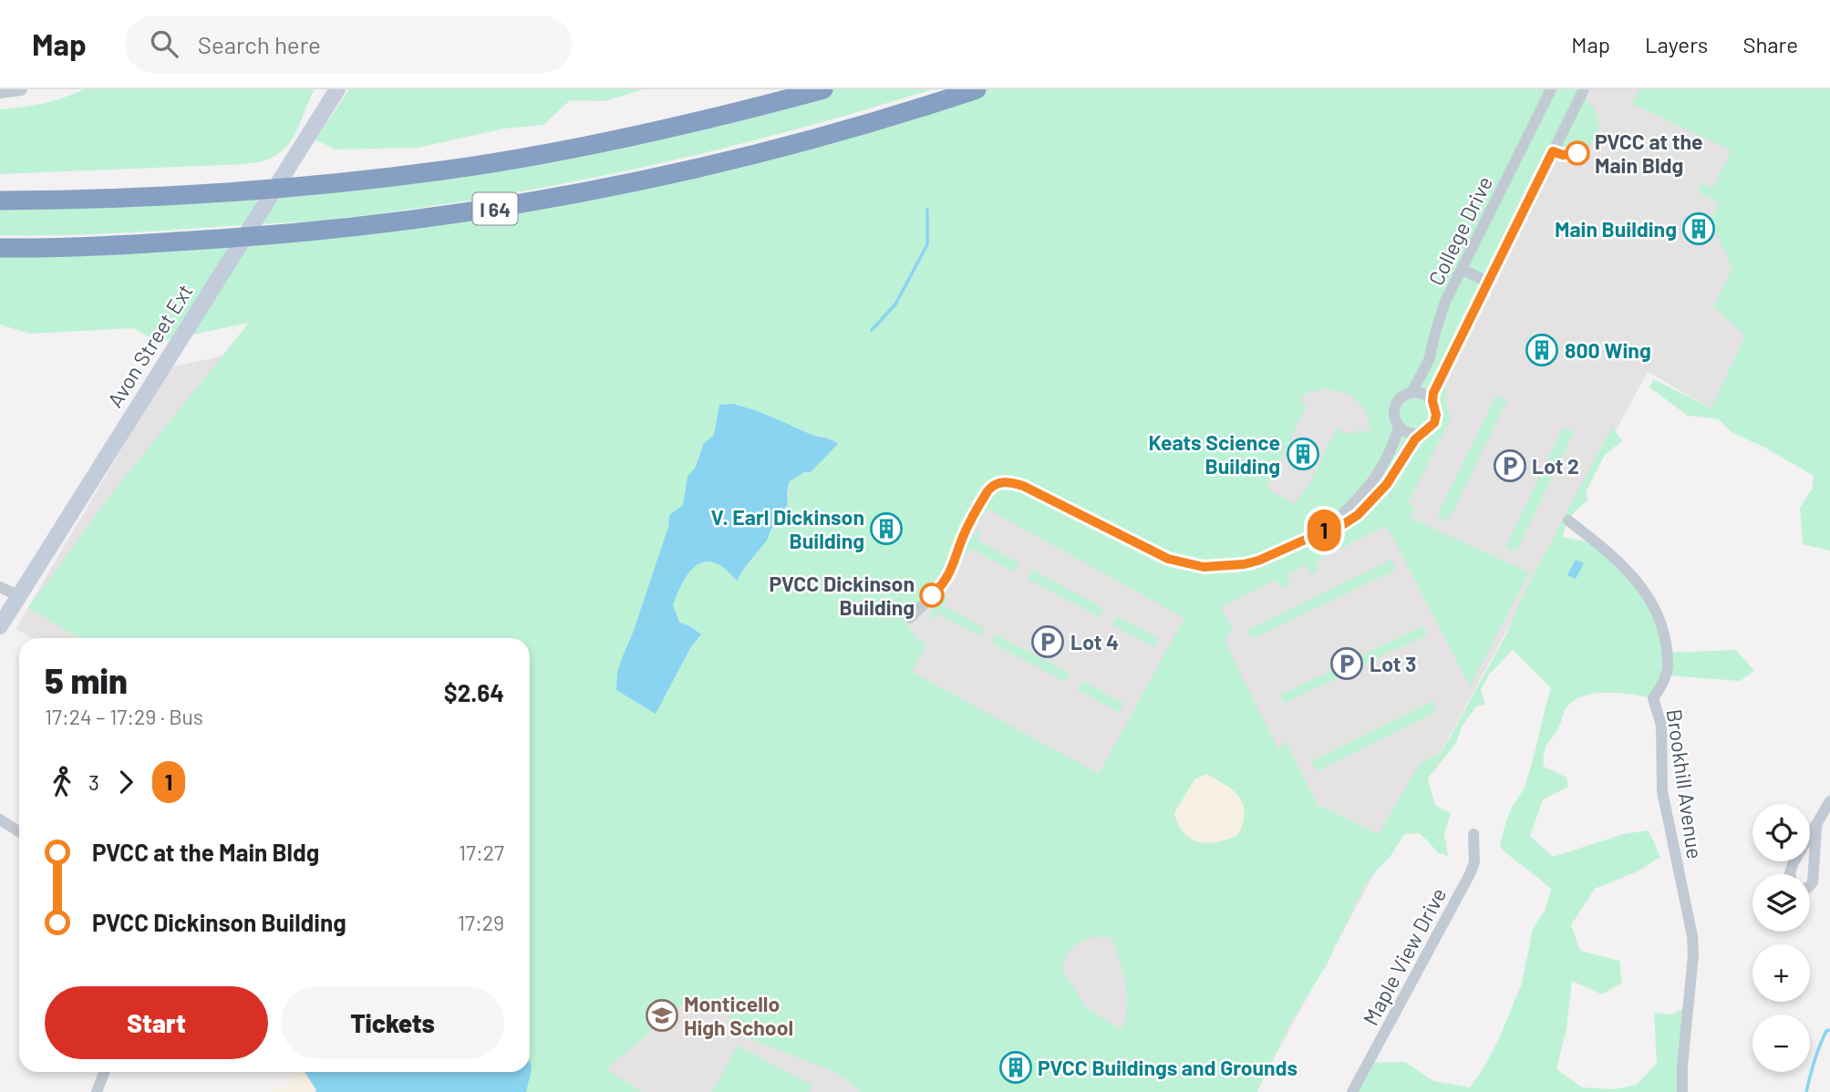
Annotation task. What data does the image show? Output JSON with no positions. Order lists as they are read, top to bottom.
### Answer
{
  "streets": {
    "highway": ["I 64"],
    "main road": ["Avon Street Ext"],
    "street": ["College Drive", "Brookhill Avenue", "Maple View Drive"]
  },
  "places": {
    "other": ["PVCC at the Main Bldg", "PVCC Dickinson Building"],
    "building": [
      "Main Building",
      "800 Wing",
      "Keats Science Building",
      "V. Earl Dickinson Building",
      "PVCC Buildings and Grounds"
    ],
    "parking": ["Lot 2", "Lot 4", "Lot 3"],
    "school or university": ["Monticello High School"]
  },
  "lines": ["bus line 1"],
  "page": {
    "header": "Map",
    "search": "Search here",
    "nav": ["Map", "Layers", "Share"],
    "on_map": "1",
    "heading": ["5 min", "17:24 – 17:29 · Bus", "$2.64"],
    "legs": ["3", "1"],
    "map_buttons": ["+", "−"],
    "list": [
      {
        "name": "PVCC at the Main Bldg",
        "value": "17:27"
      },
      {
        "name": "PVCC Dickinson Building",
        "value": "17:29"
      }
    ],
    "buttons": ["Start", "Tickets"]
  }
}
